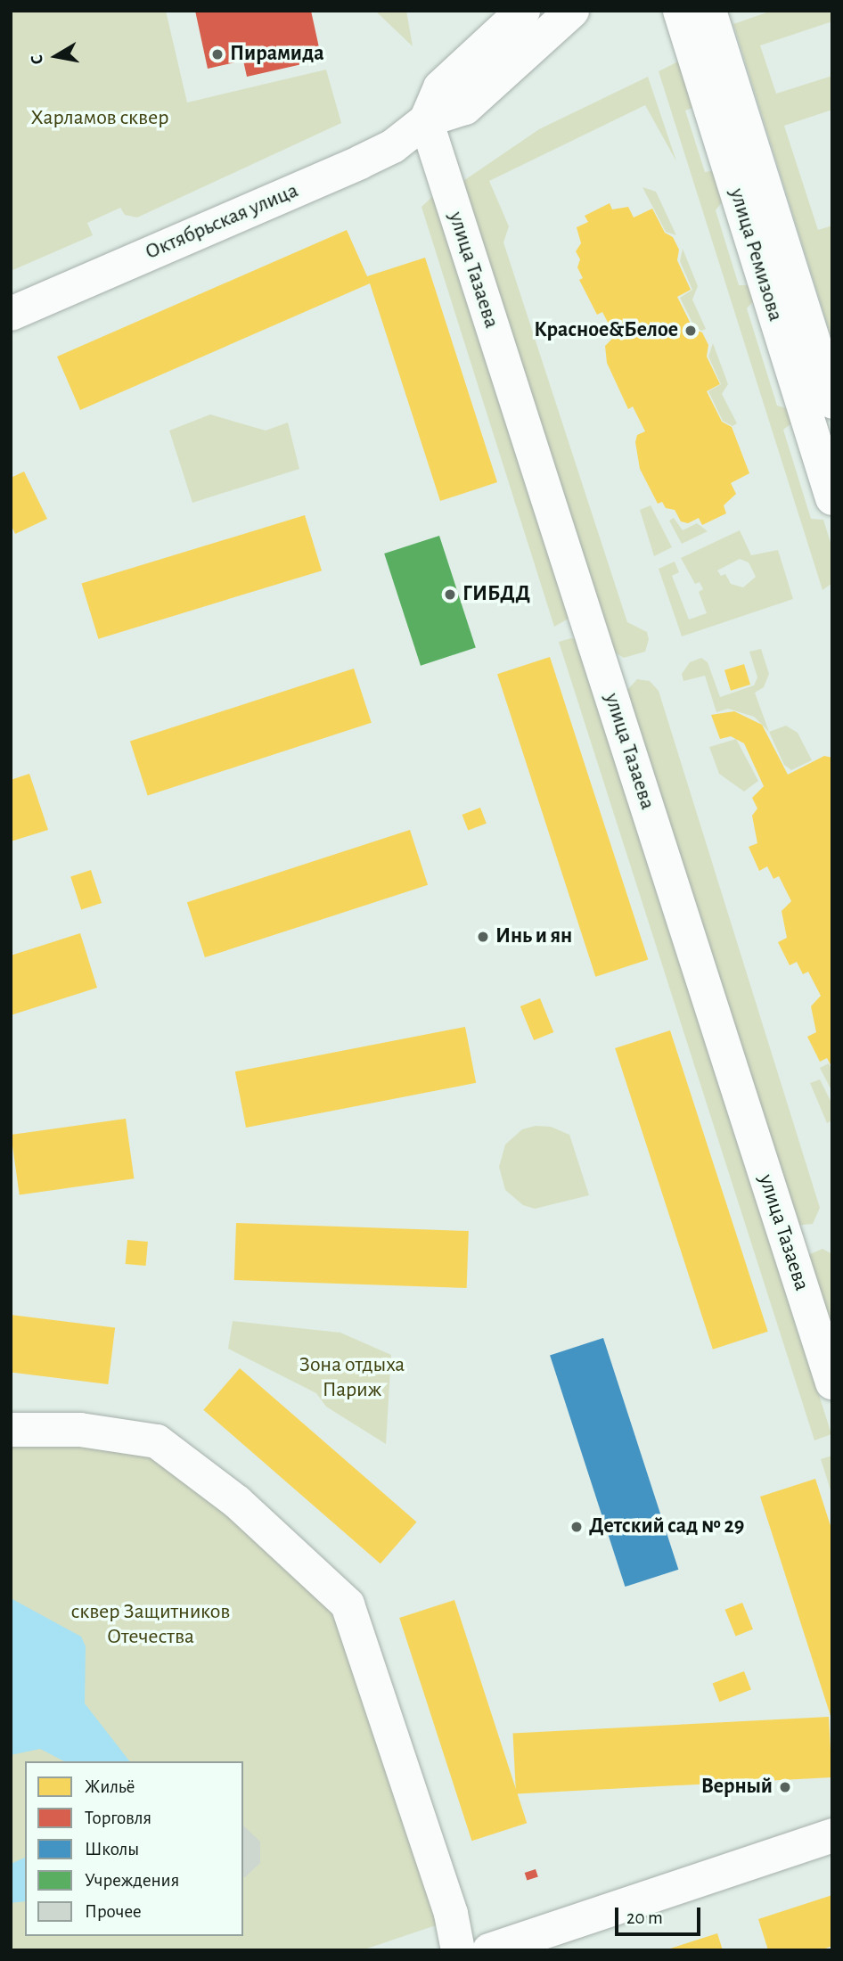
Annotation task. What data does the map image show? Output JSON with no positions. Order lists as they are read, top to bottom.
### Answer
{
  "streets": {
    "street": ["Октябрьская улица", "улица Ремизова", "улица Тазаева"]
  },
  "crossings": [
    ["Октябрьская улица", "улица Тазаева"]
  ],
  "parks": ["Харламов сквер", "Зона отдыха Париж", "сквер Защитников Отечества"],
  "places": [
    "Пирамида",
    "Красное&Белое",
    "ГИБДД",
    "Инь и ян",
    "Детский сад № 29",
    "Верный"
  ],
  "legend": [
    "Жильё",
    "Торговля",
    "Школы",
    "Учреждения",
    "Прочее"
  ],
  "scale_bar": "20 m",
  "north": "left"
}
